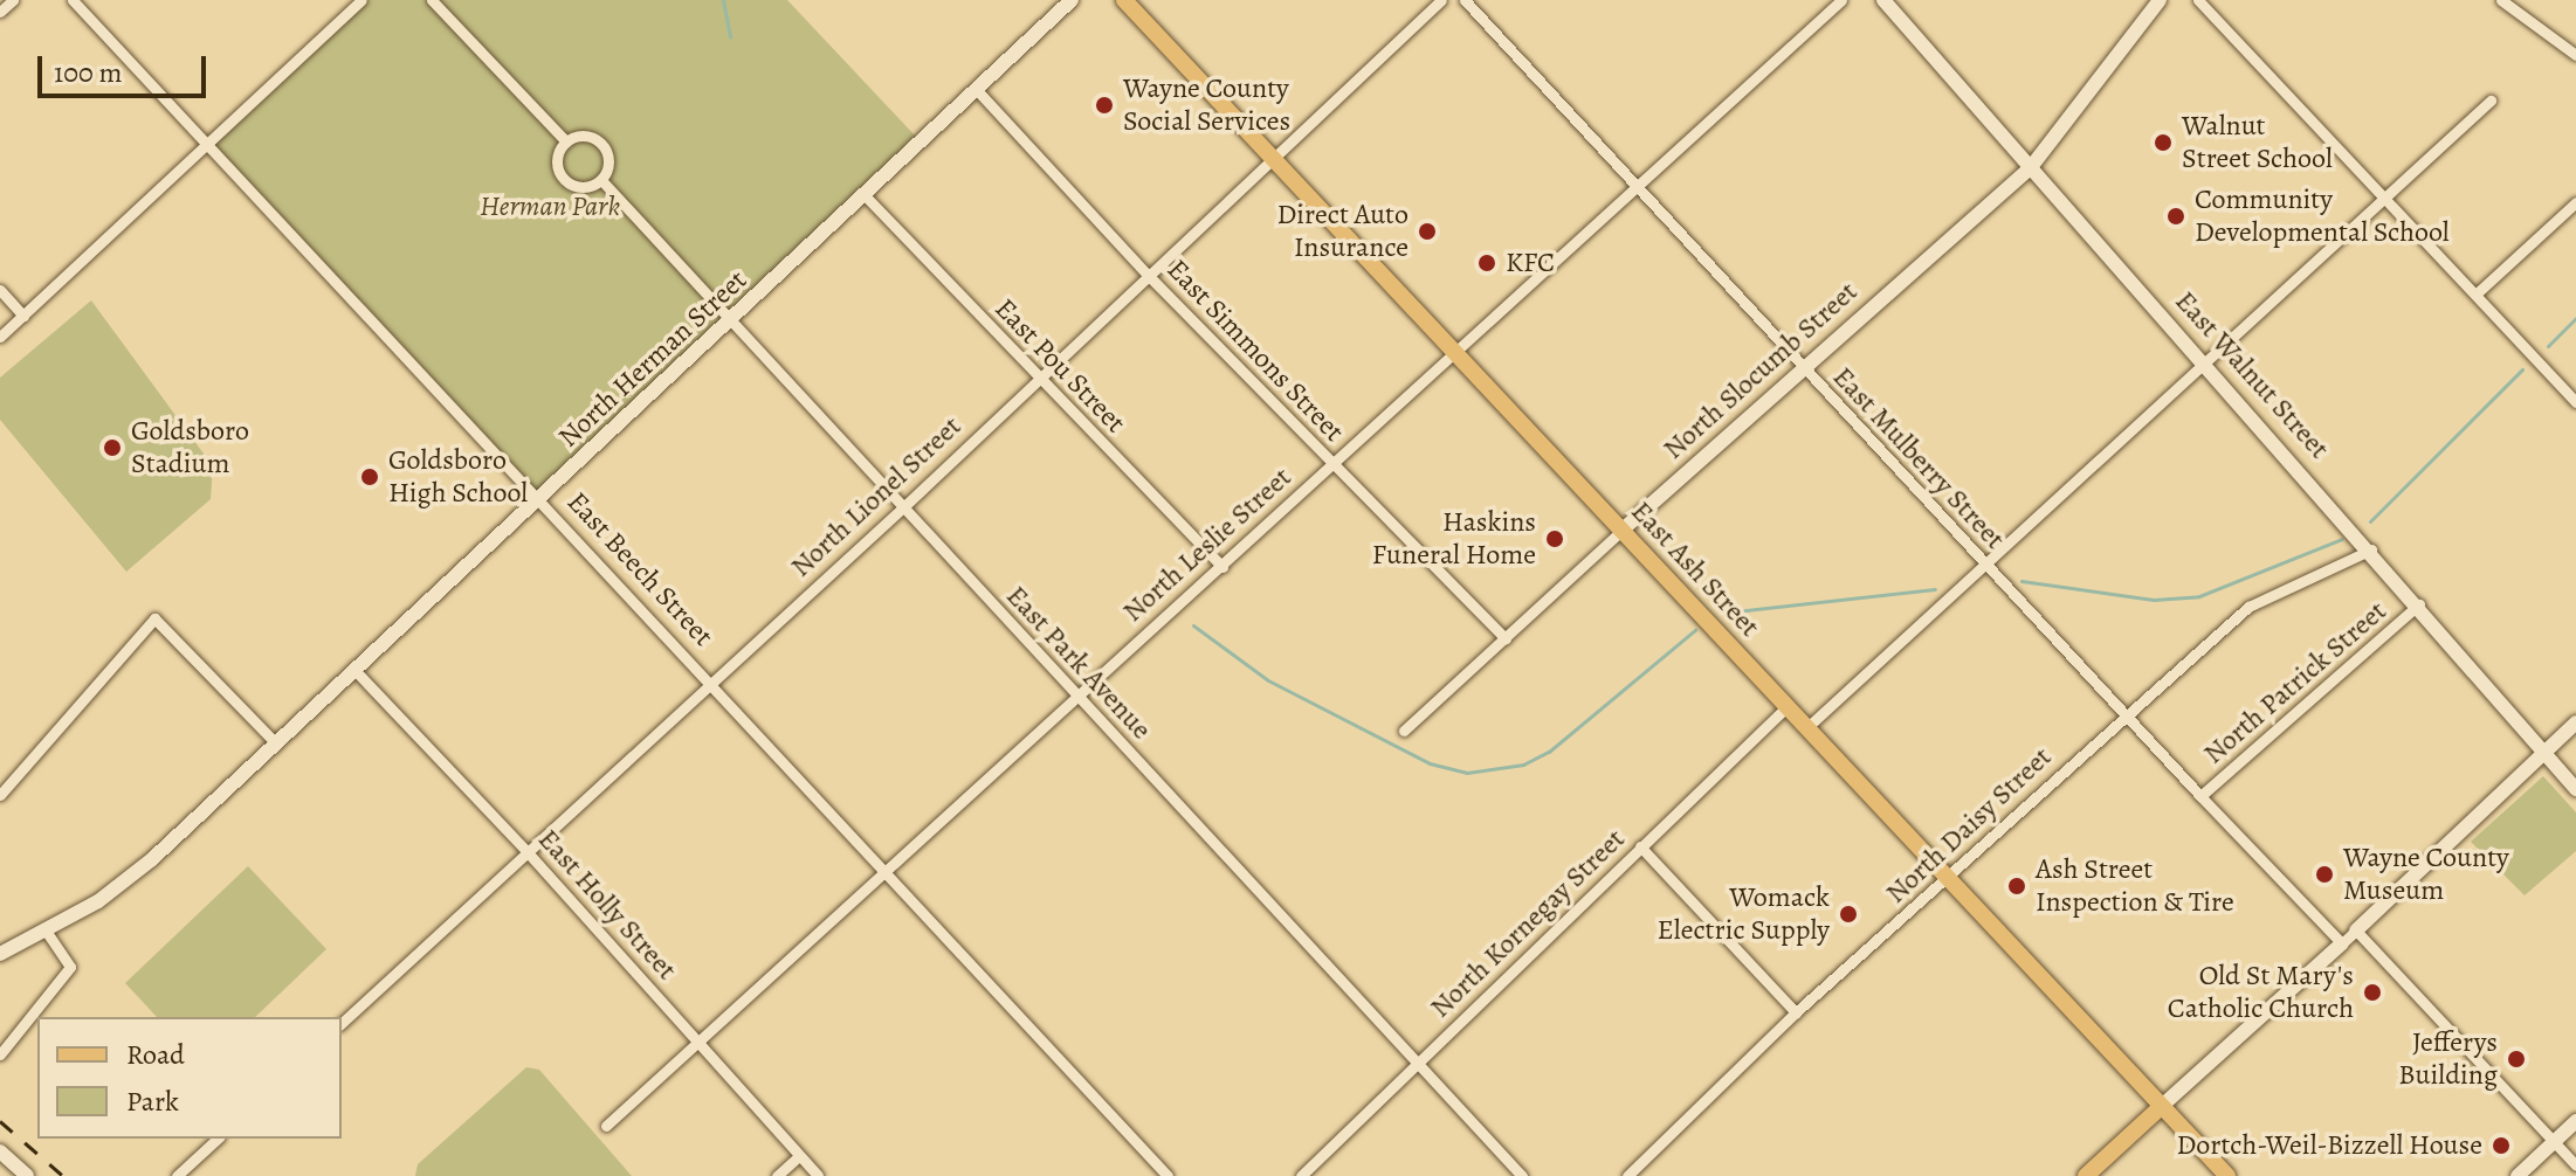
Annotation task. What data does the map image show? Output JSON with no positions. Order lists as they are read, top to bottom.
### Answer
{
  "streets": {
    "main road": ["East Ash Street"],
    "street": [
      "East Simmons Street",
      "North Herman Street",
      "East Pou Street",
      "North Slocumb Street",
      "East Walnut Street",
      "East Mulberry Street",
      "North Lionel Street",
      "North Leslie Street",
      "East Beech Street",
      "East Park Avenue",
      "North Patrick Street",
      "North Daisy Street",
      "East Holly Street",
      "North Kornegay Street"
    ]
  },
  "crossings": [
    ["East Simmons Street", "North Herman Street"],
    ["East Simmons Street", "North Slocumb Street"],
    ["East Simmons Street", "North Lionel Street"],
    ["East Simmons Street", "North Leslie Street"],
    ["North Herman Street", "East Pou Street"],
    ["North Herman Street", "East Beech Street"],
    ["North Herman Street", "East Park Avenue"],
    ["North Herman Street", "East Holly Street"],
    ["East Pou Street", "North Lionel Street"],
    ["East Pou Street", "North Leslie Street"],
    ["North Slocumb Street", "East Walnut Street"],
    ["North Slocumb Street", "East Mulberry Street"],
    ["North Slocumb Street", "East Ash Street"],
    ["East Walnut Street", "North Patrick Street"],
    ["East Walnut Street", "North Daisy Street"],
    ["East Mulberry Street", "North Leslie Street"],
    ["East Mulberry Street", "North Patrick Street"],
    ["East Mulberry Street", "North Daisy Street"],
    ["North Lionel Street", "East Beech Street"],
    ["North Lionel Street", "East Ash Street"],
    ["North Lionel Street", "East Park Avenue"],
    ["North Lionel Street", "East Holly Street"],
    ["North Leslie Street", "East Beech Street"],
    ["North Leslie Street", "East Ash Street"],
    ["North Leslie Street", "East Park Avenue"],
    ["North Leslie Street", "East Holly Street"],
    ["East Ash Street", "North Daisy Street"],
    ["East Ash Street", "North Kornegay Street"],
    ["East Park Avenue", "North Kornegay Street"]
  ],
  "parks": ["Herman Park"],
  "places": [
    "Wayne County Social Services",
    "Walnut Street School",
    "Community Developmental School",
    "Direct Auto Insurance",
    "KFC",
    "Goldsboro Stadium",
    "Goldsboro High School",
    "Haskins Funeral Home",
    "Wayne County Museum",
    "Ash Street Inspection & Tire",
    "Womack Electric Supply",
    "Old St Mary's Catholic Church",
    "Jefferys Building",
    "Dortch-Weil-Bizzell House"
  ],
  "legend": ["Road", "Park"],
  "scale_bar": "100 m"
}
